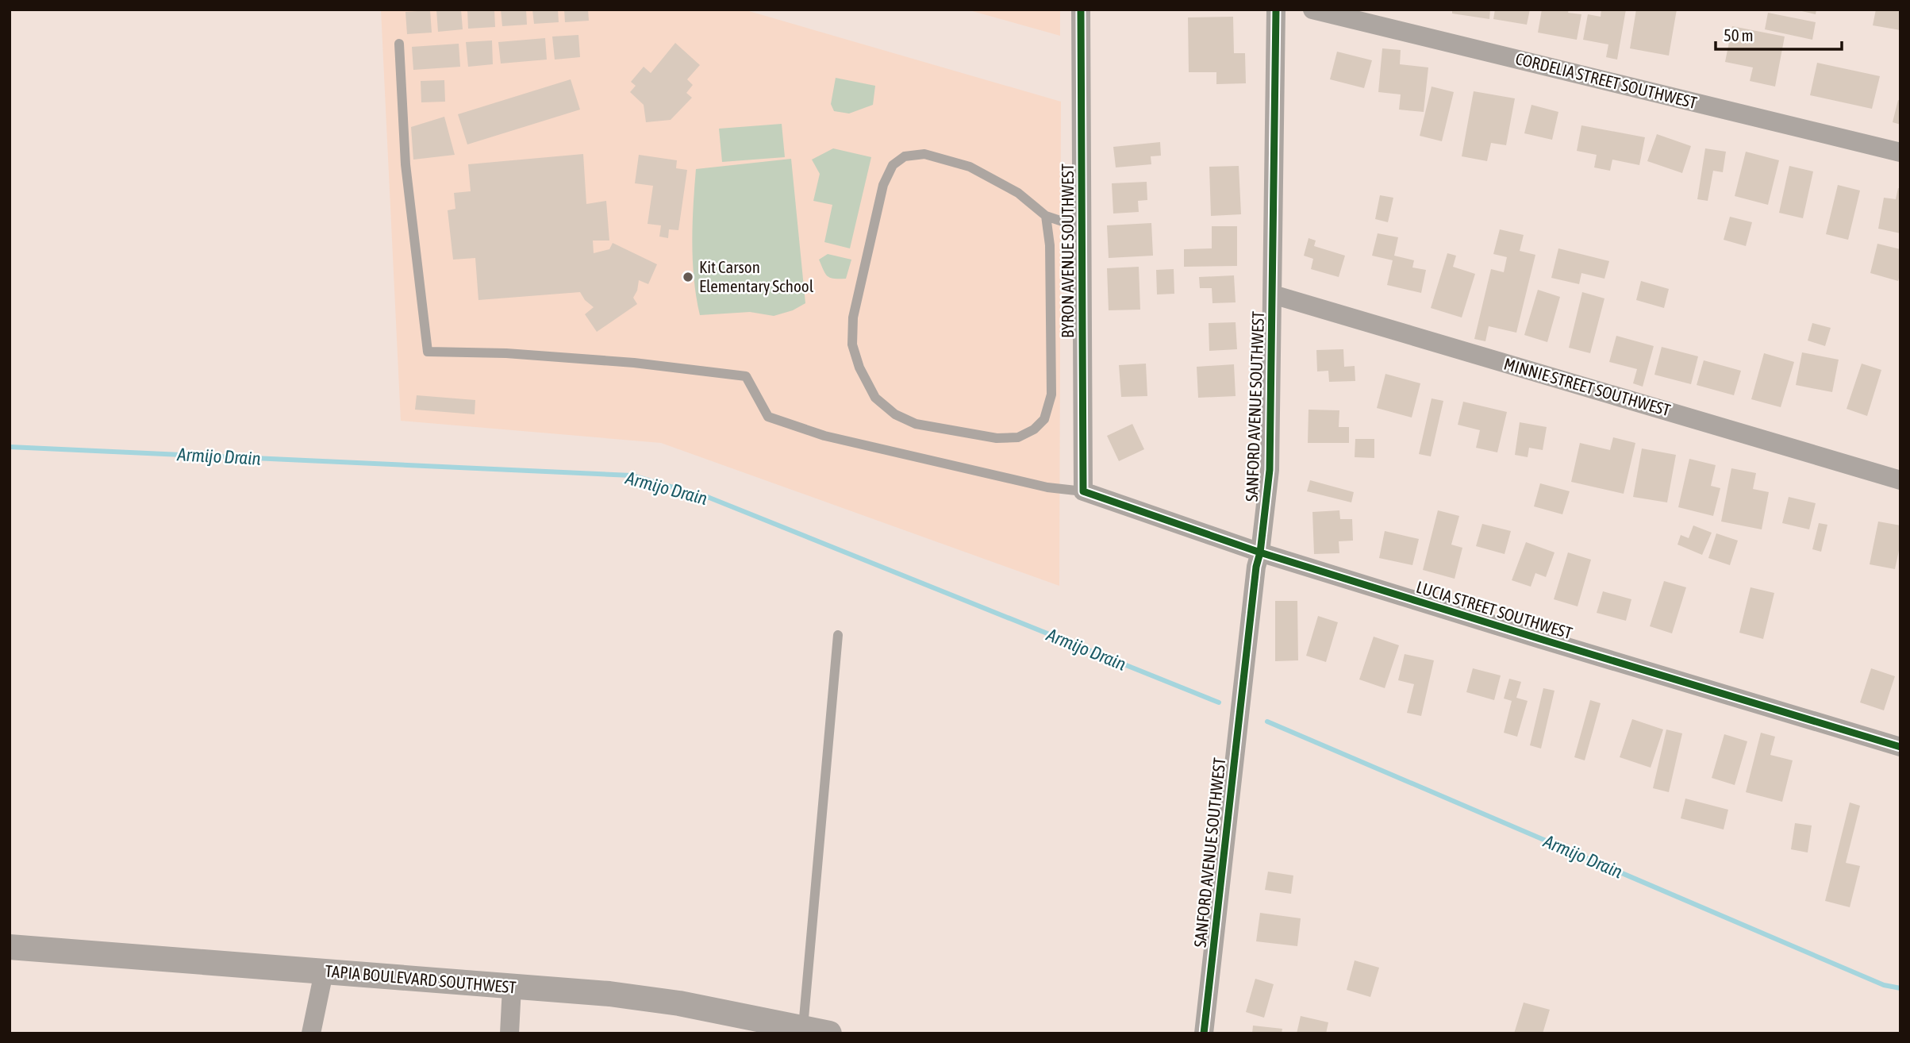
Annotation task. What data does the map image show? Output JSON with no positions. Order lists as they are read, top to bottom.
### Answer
{
  "streets": {
    "street": [
      "CORDELIA STREET SOUTHWEST",
      "BYRON AVENUE SOUTHWEST",
      "MINNIE STREET SOUTHWEST",
      "SANFORD AVENUE SOUTHWEST",
      "LUCIA STREET SOUTHWEST",
      "TAPIA BOULEVARD SOUTHWEST"
    ]
  },
  "crossings": [
    ["BYRON AVENUE SOUTHWEST", "LUCIA STREET SOUTHWEST"],
    ["MINNIE STREET SOUTHWEST", "SANFORD AVENUE SOUTHWEST"],
    ["SANFORD AVENUE SOUTHWEST", "LUCIA STREET SOUTHWEST"]
  ],
  "water": ["Armijo Drain"],
  "places": ["Kit Carson Elementary School"],
  "scale_bar": "50 m"
}
